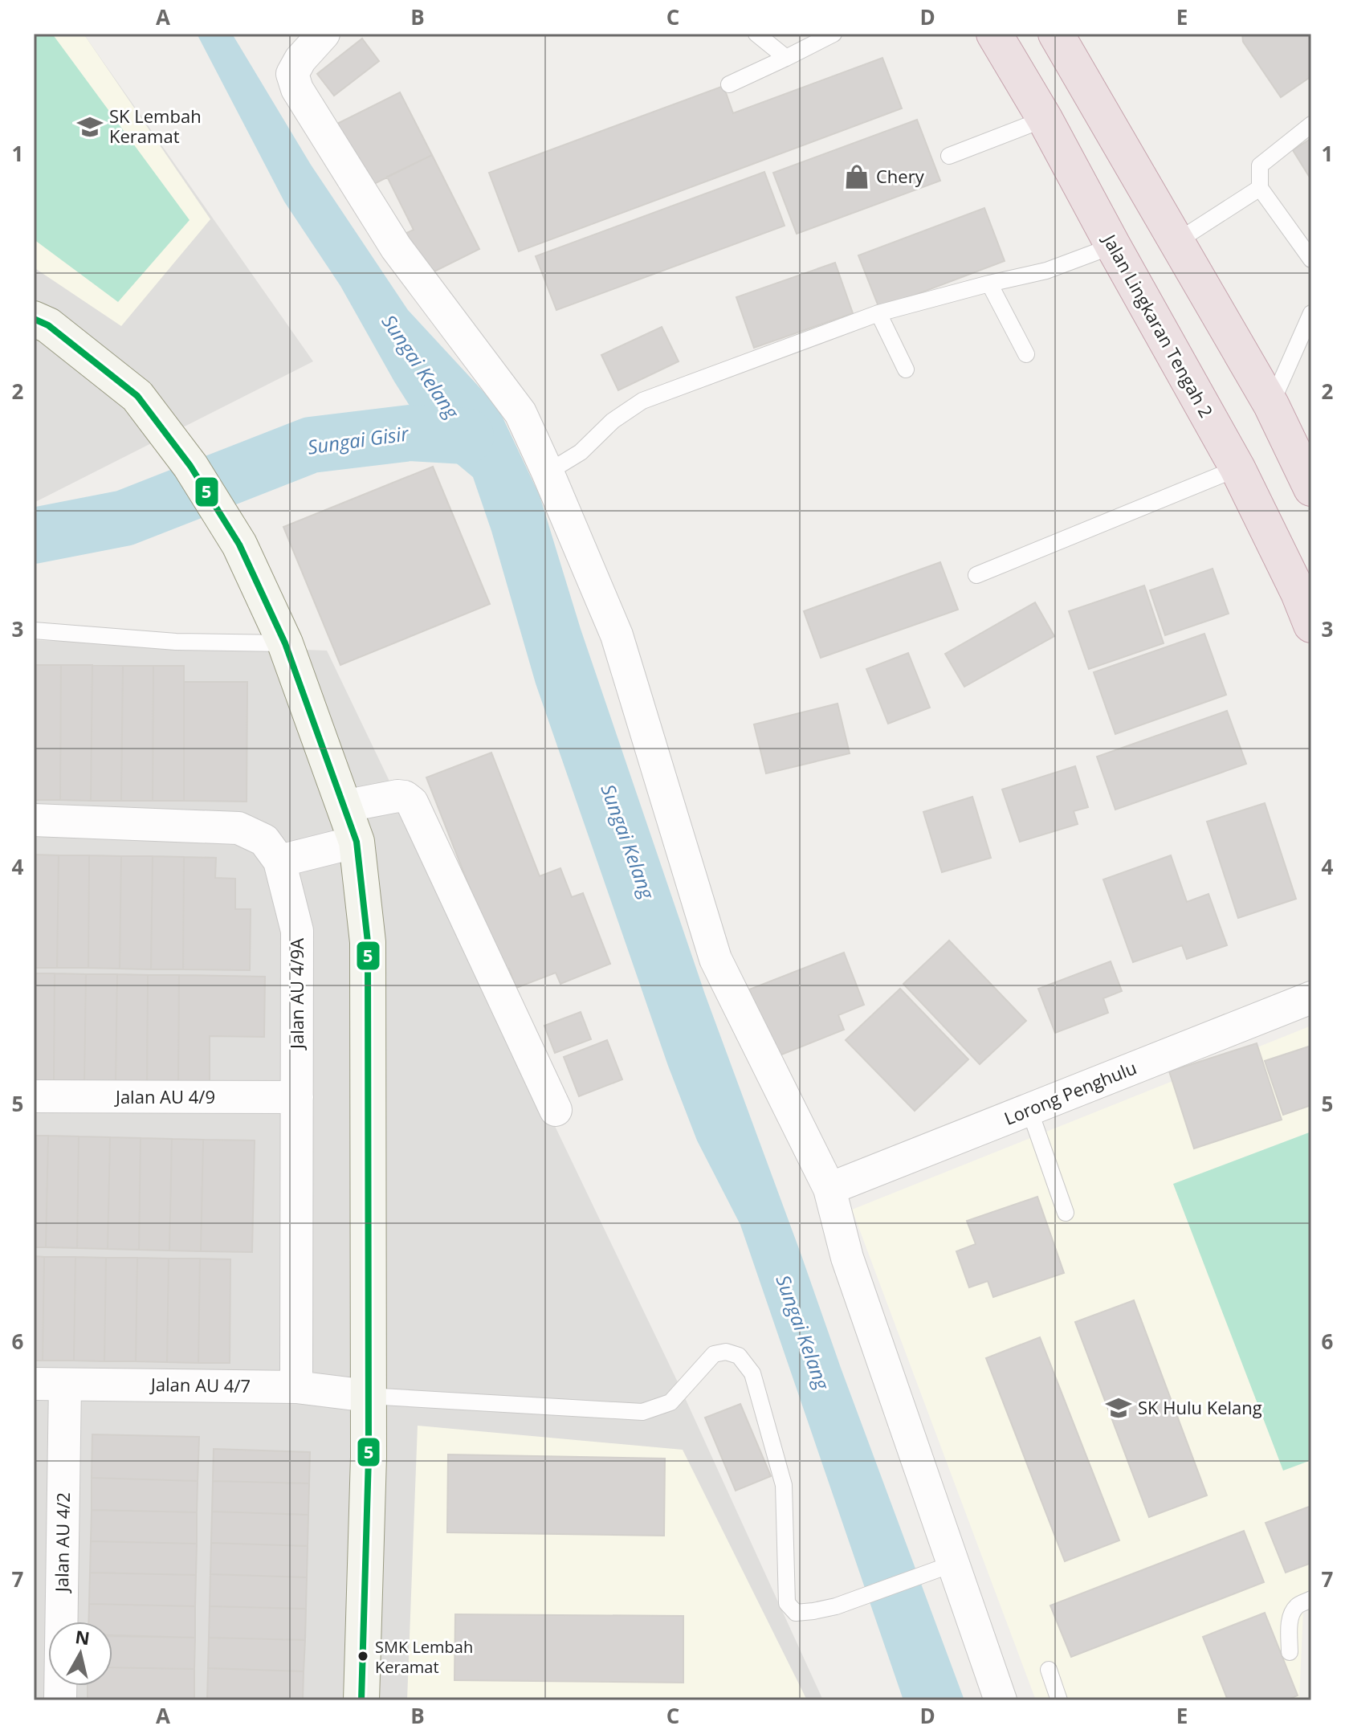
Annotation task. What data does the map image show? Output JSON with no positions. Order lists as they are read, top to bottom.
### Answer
{
  "streets": {
    "highway": ["Jalan Lingkaran Tengah 2"],
    "street": [
      "Jalan AU 4/9A",
      "Lorong Penghulu",
      "Jalan AU 4/9",
      "Jalan AU 4/7",
      "Jalan AU 4/2"
    ]
  },
  "crossings": [
    ["Jalan AU 4/9A", "Jalan AU 4/9"],
    ["Jalan AU 4/9A", "Jalan AU 4/7"],
    ["Jalan AU 4/7", "Jalan AU 4/2"]
  ],
  "water": ["Sungai Kelang", "Sungai Gisir"],
  "places": {
    "school or university": ["SK Lembah Keramat", "SK Hulu Kelang"],
    "shop": ["Chery"],
    "other": ["SMK Lembah Keramat"]
  },
  "lines": ["transit line 5"],
  "north": "top",
  "grid": {
    "columns": [
      "A",
      "B",
      "C",
      "D",
      "E"
    ],
    "rows": [
      "1",
      "2",
      "3",
      "4",
      "5",
      "6",
      "7"
    ]
  }
}
